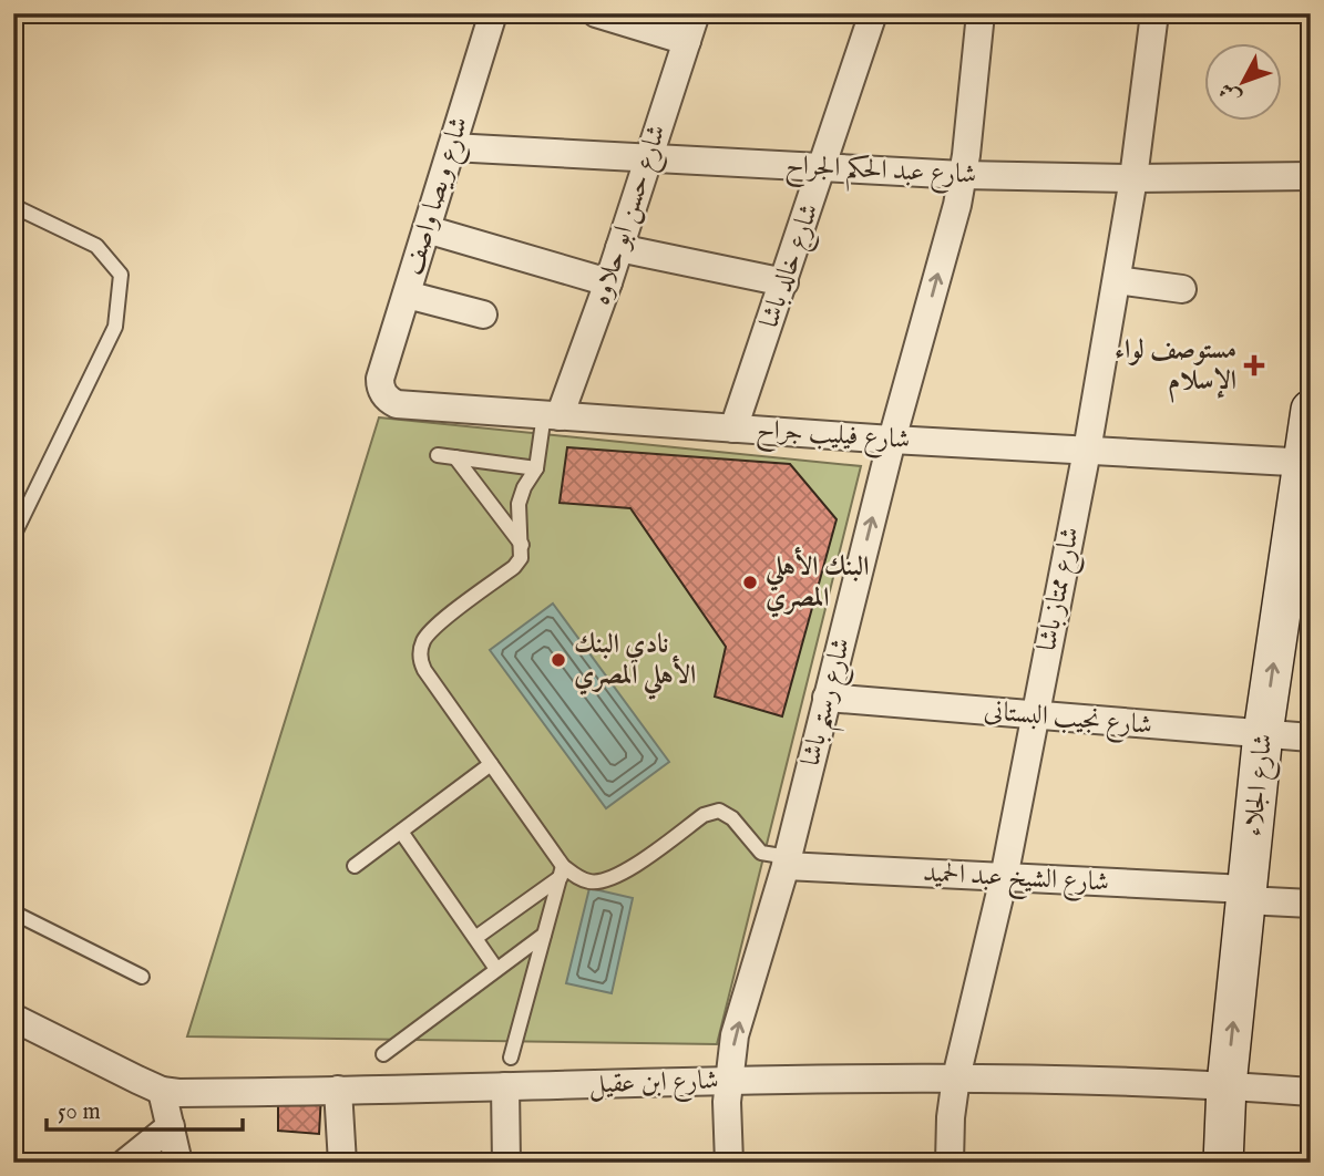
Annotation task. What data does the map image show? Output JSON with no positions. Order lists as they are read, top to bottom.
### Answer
{
  "streets": {
    "main road": ["شارع الجلاء"],
    "street": [
      "شارع عبد الحكم الجراح",
      "شارع ويصا واصف",
      "شارع حسن ابو حلاوه",
      "شارع خالد باشا",
      "شارع فيليب جراح",
      "شارع ممتاز باشا",
      "شارع رستم باشا",
      "شارع نجيب البستانى",
      "شارع الشيخ عبد الحميد",
      "شارع ابن عقيل"
    ]
  },
  "crossings": [
    ["شارع عبد الحكم الجراح", "شارع ويصا واصف"],
    ["شارع عبد الحكم الجراح", "شارع حسن ابو حلاوه"],
    ["شارع عبد الحكم الجراح", "شارع خالد باشا"],
    ["شارع عبد الحكم الجراح", "شارع ممتاز باشا"],
    ["شارع عبد الحكم الجراح", "شارع رستم باشا"],
    ["شارع ويصا واصف", "شارع فيليب جراح"],
    ["شارع حسن ابو حلاوه", "شارع فيليب جراح"],
    ["شارع خالد باشا", "شارع فيليب جراح"],
    ["شارع فيليب جراح", "شارع ممتاز باشا"],
    ["شارع فيليب جراح", "شارع رستم باشا"],
    ["شارع فيليب جراح", "شارع الجلاء"],
    ["شارع ممتاز باشا", "شارع نجيب البستانى"],
    ["شارع ممتاز باشا", "شارع الشيخ عبد الحميد"],
    ["شارع ممتاز باشا", "شارع ابن عقيل"],
    ["شارع رستم باشا", "شارع نجيب البستانى"],
    ["شارع رستم باشا", "شارع الشيخ عبد الحميد"],
    ["شارع رستم باشا", "شارع ابن عقيل"],
    ["شارع نجيب البستانى", "شارع الجلاء"],
    ["شارع الجلاء", "شارع الشيخ عبد الحميد"],
    ["شارع الجلاء", "شارع ابن عقيل"]
  ],
  "one_way": ["شارع رستم باشا", "شارع الجلاء"],
  "places": {
    "health": ["مستوصف لواء الإسلام"],
    "other": ["البنك الأهلي المصري", "نادي البنك الأهلي المصري"]
  },
  "scale_bar": "50 m",
  "north": "bottom left"
}
